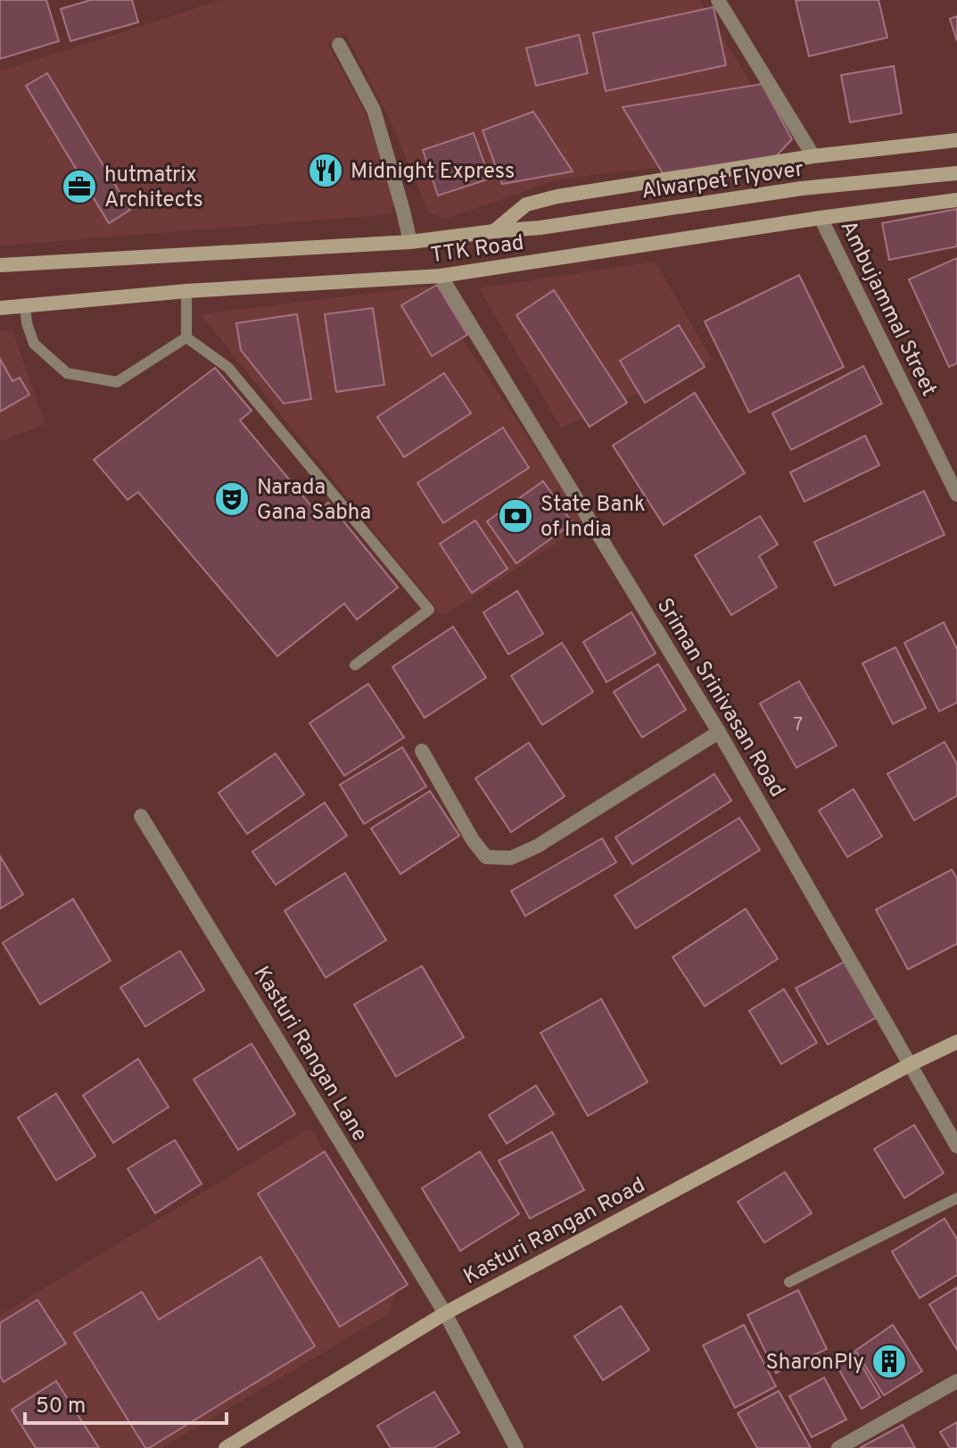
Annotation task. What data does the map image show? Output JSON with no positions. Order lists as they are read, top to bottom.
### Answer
{
  "streets": {
    "main road": ["Alwarpet Flyover", "TTK Road", "Kasturi Rangan Road"],
    "street": ["Ambujammal Street", "Sriman Srinivasan Road", "Kasturi Rangan Lane"]
  },
  "crossings": [
    ["Alwarpet Flyover", "TTK Road"],
    ["TTK Road", "Ambujammal Street"],
    ["TTK Road", "Sriman Srinivasan Road"],
    ["Sriman Srinivasan Road", "Kasturi Rangan Road"],
    ["Kasturi Rangan Lane", "Kasturi Rangan Road"]
  ],
  "places": {
    "restaurant": ["Midnight Express"],
    "office": ["hutmatrix Architects"],
    "theatre": ["Narada Gana Sabha"],
    "bank": ["State Bank of India"],
    "building": ["SharonPly"]
  },
  "house_numbers": ["7"],
  "scale_bar": "50 m"
}
